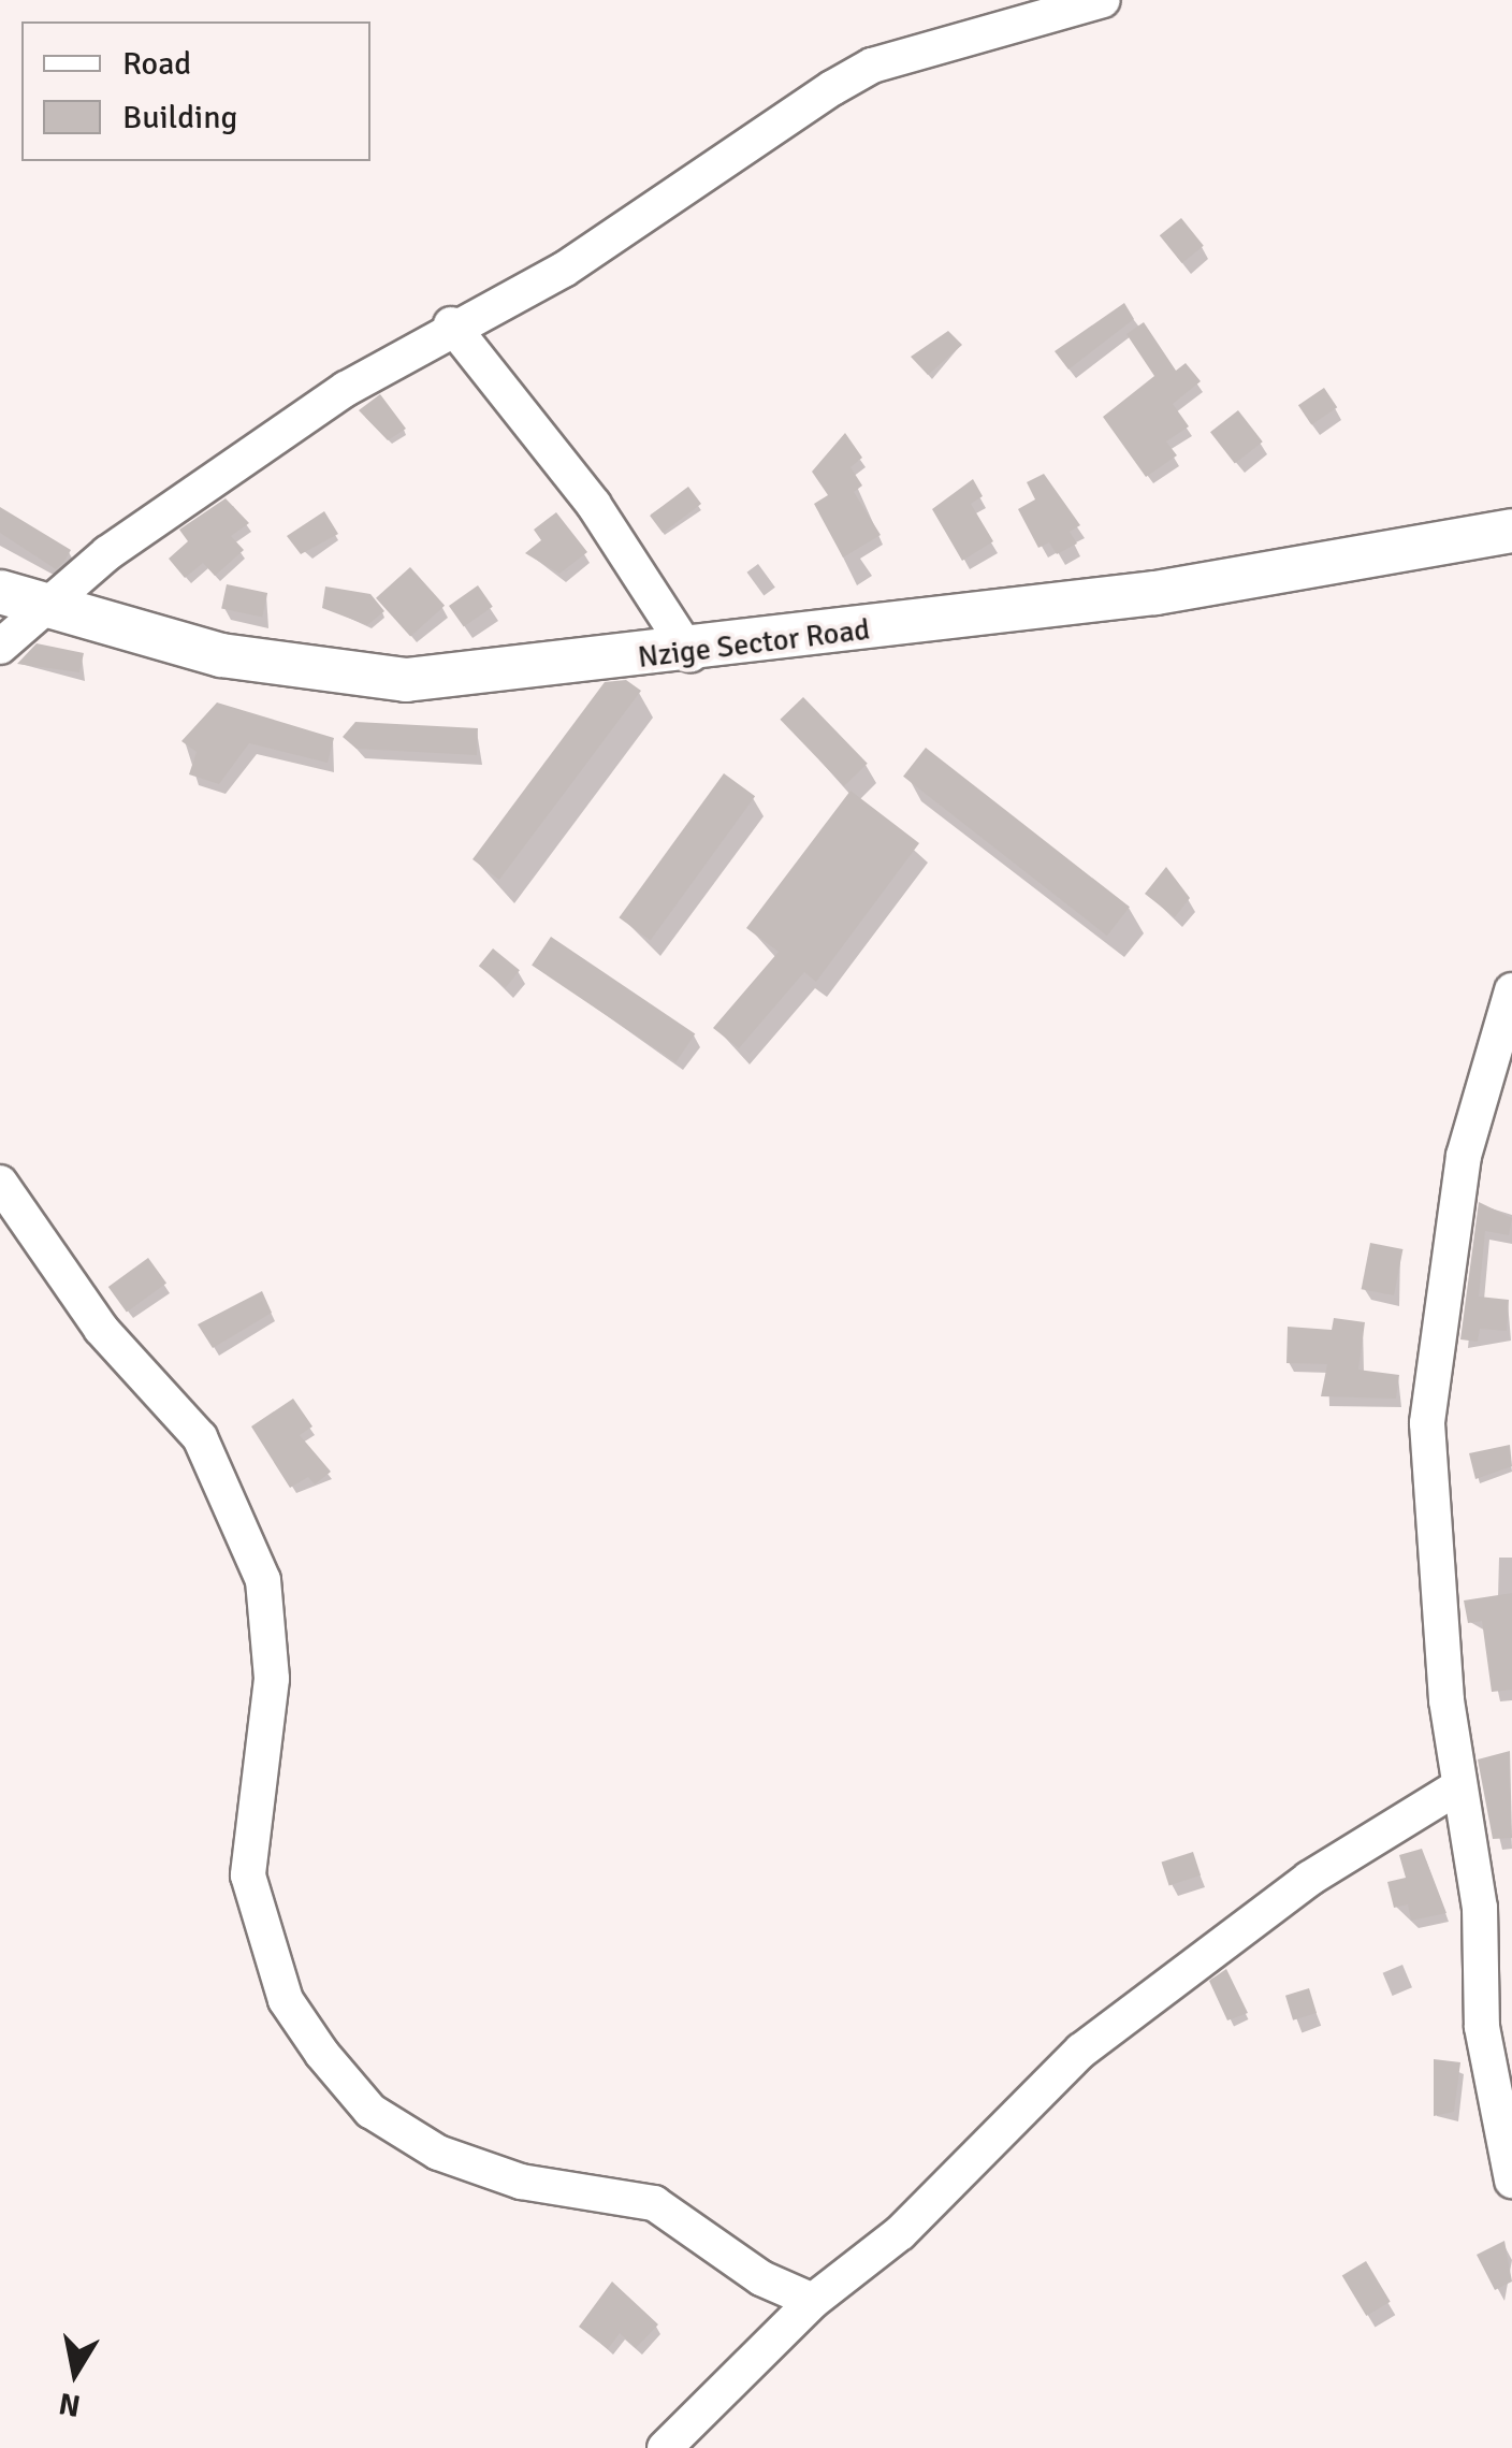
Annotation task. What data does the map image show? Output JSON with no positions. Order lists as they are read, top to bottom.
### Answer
{
  "streets": {
    "main road": ["Nzige Sector Road"]
  },
  "legend": ["Road", "Building"],
  "north": "bottom"
}
